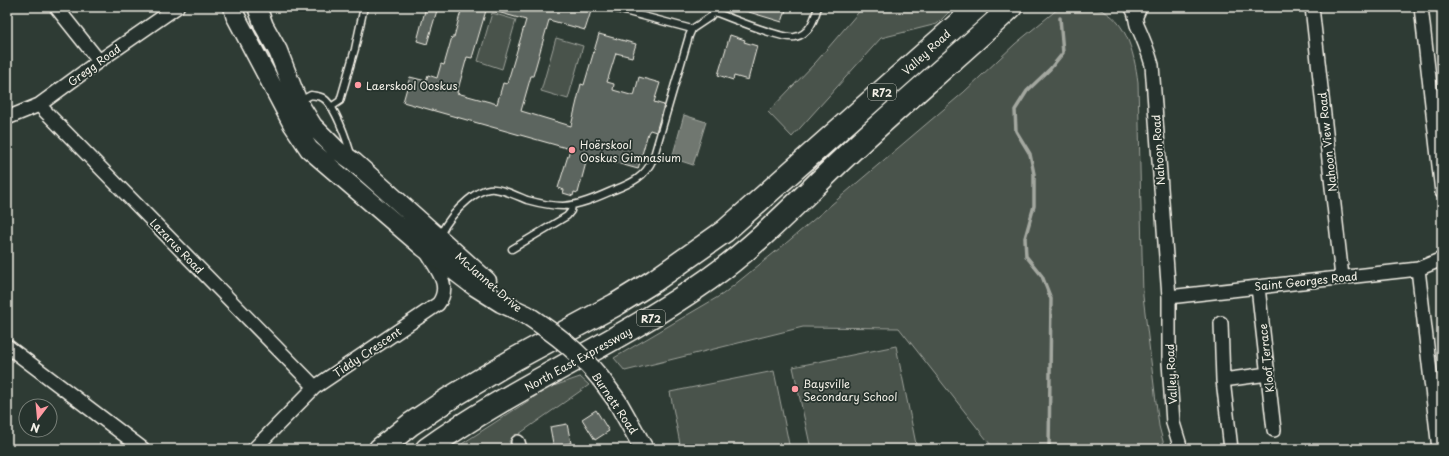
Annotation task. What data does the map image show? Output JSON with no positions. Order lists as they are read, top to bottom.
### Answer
{
  "streets": {
    "highway": ["Valley Road", "R72", "North East Expressway"],
    "street": [
      "Gregg Road",
      "Nahoon View Road",
      "Nahoon Road",
      "Lazarus Road",
      "Saint Georges Road",
      "McJannet Drive",
      "Tiddy Crescent",
      "Kloof Terrace",
      "Burnett Road"
    ]
  },
  "crossings": [
    ["Valley Road", "Nahoon Road"],
    ["Valley Road", "Saint Georges Road"],
    ["Gregg Road", "Lazarus Road"],
    ["Nahoon View Road", "Saint Georges Road"],
    ["Nahoon Road", "Saint Georges Road"],
    ["Lazarus Road", "Tiddy Crescent"],
    ["Saint Georges Road", "Kloof Terrace"],
    ["McJannet Drive", "Tiddy Crescent"],
    ["McJannet Drive", "Burnett Road"]
  ],
  "places": ["Laerskool Ooskus", "Hoërskool Ooskus Gimnasium", "Baysville Secondary School"],
  "north": "bottom"
}
